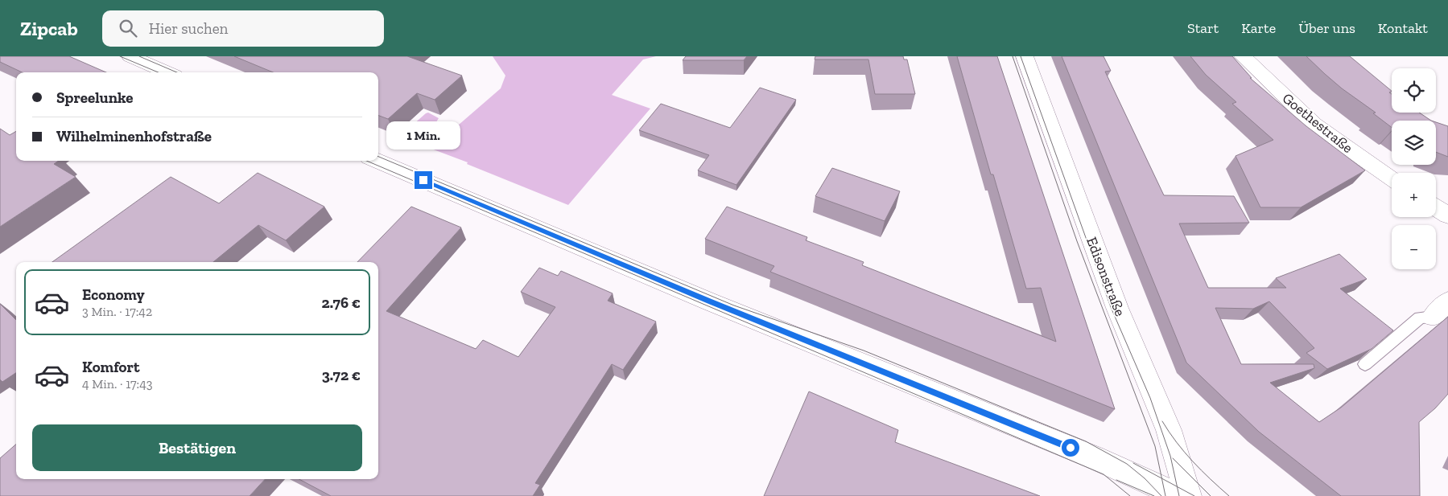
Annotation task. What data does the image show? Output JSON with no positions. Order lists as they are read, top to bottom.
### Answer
{
  "streets": {
    "street": ["Goethestraße", "Edisonstraße"]
  },
  "page": {
    "header": "Zipcab",
    "search": "Hier suchen",
    "nav": [
      "Start",
      "Karte",
      "Über uns",
      "Kontakt"
    ],
    "map_buttons": ["+", "−"],
    "banner": ["Spreelunke", "Wilhelminenhofstraße"],
    "bubble": "1 Min.",
    "list": [
      {
        "name": "Economy",
        "note": "3 Min. · 17:42",
        "value": "2.76 €"
      },
      {
        "name": "Komfort",
        "note": "4 Min. · 17:43",
        "value": "3.72 €"
      }
    ],
    "buttons": "Bestätigen"
  }
}
